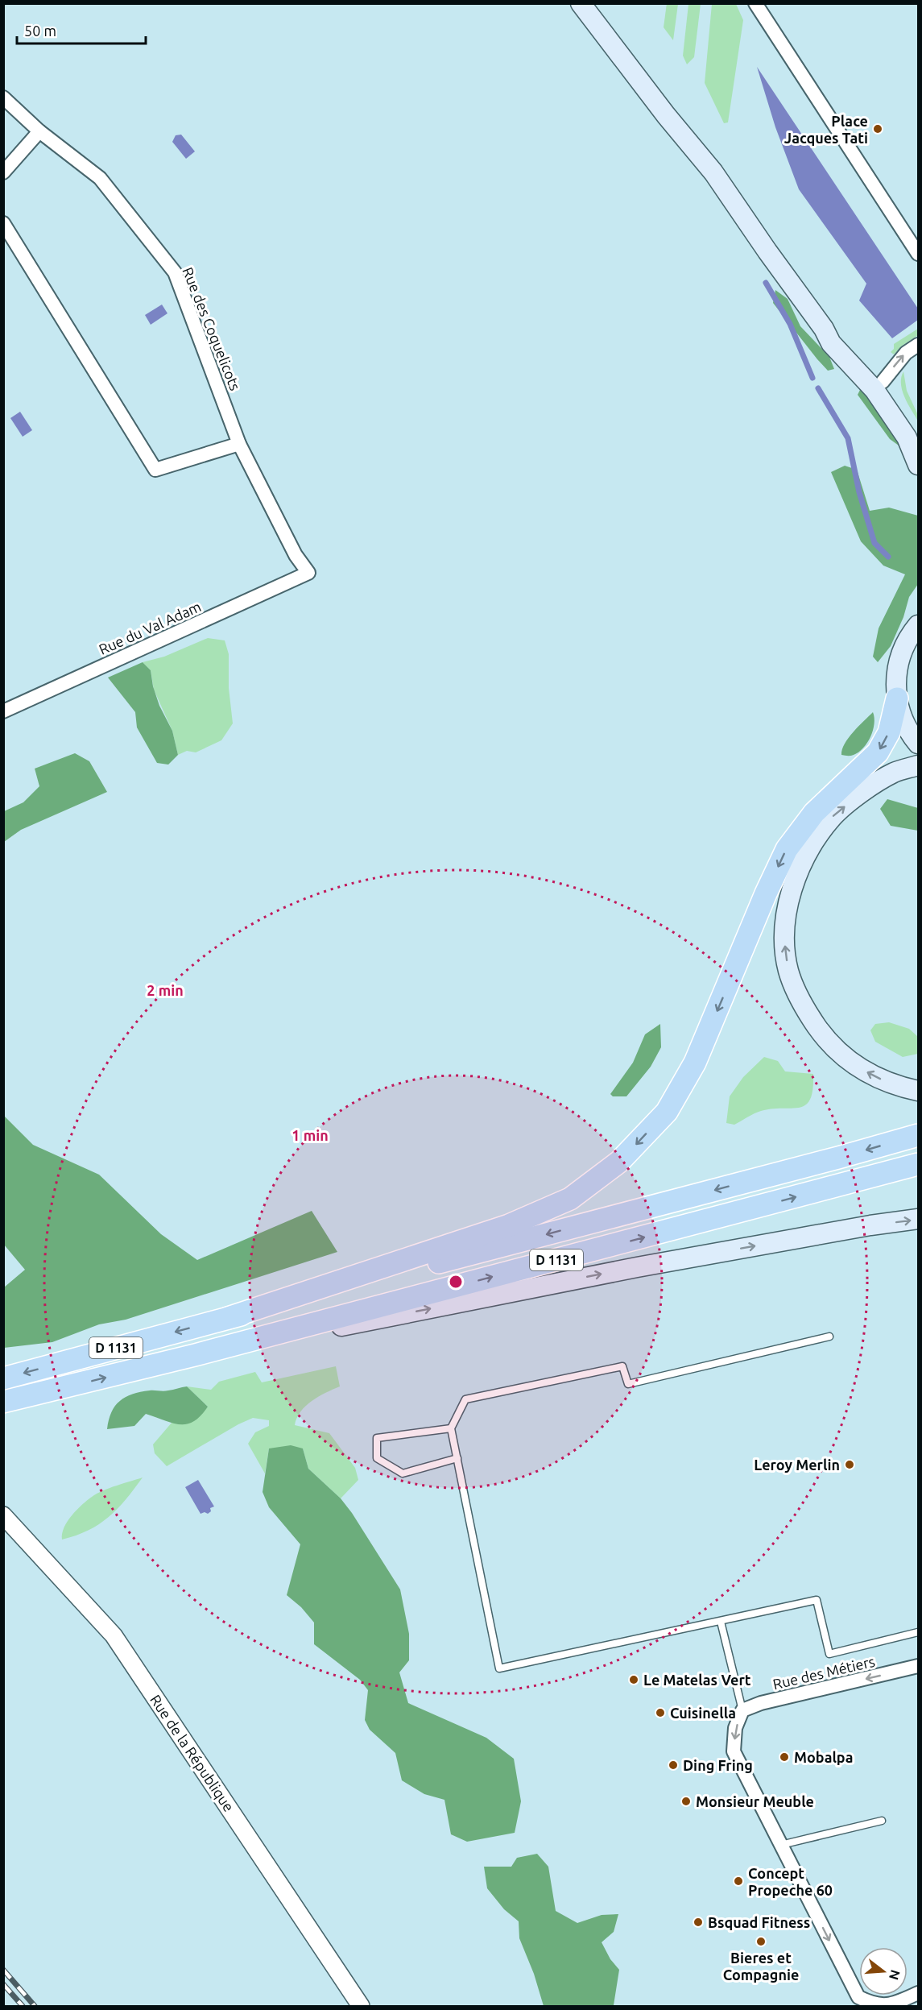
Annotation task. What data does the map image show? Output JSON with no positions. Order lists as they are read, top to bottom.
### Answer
{
  "streets": {
    "main road": ["D 1131"],
    "street": [
      "Rue des Coquelicots",
      "Rue du Val Adam",
      "Rue des Métiers",
      "Rue de la République"
    ]
  },
  "crossings": [
    ["Rue des Coquelicots", "Rue du Val Adam"]
  ],
  "one_way": ["Rue des Métiers"],
  "places": [
    "Place Jacques Tati",
    "Leroy Merlin",
    "Le Matelas Vert",
    "Cuisinella",
    "Mobalpa",
    "Ding Fring",
    "Monsieur Meuble",
    "Concept Propeche 60",
    "Bsquad Fitness",
    "Bieres et Compagnie"
  ],
  "scale_bar": "50 m",
  "north": "right",
  "rings": ["2 min", "1 min"]
}
